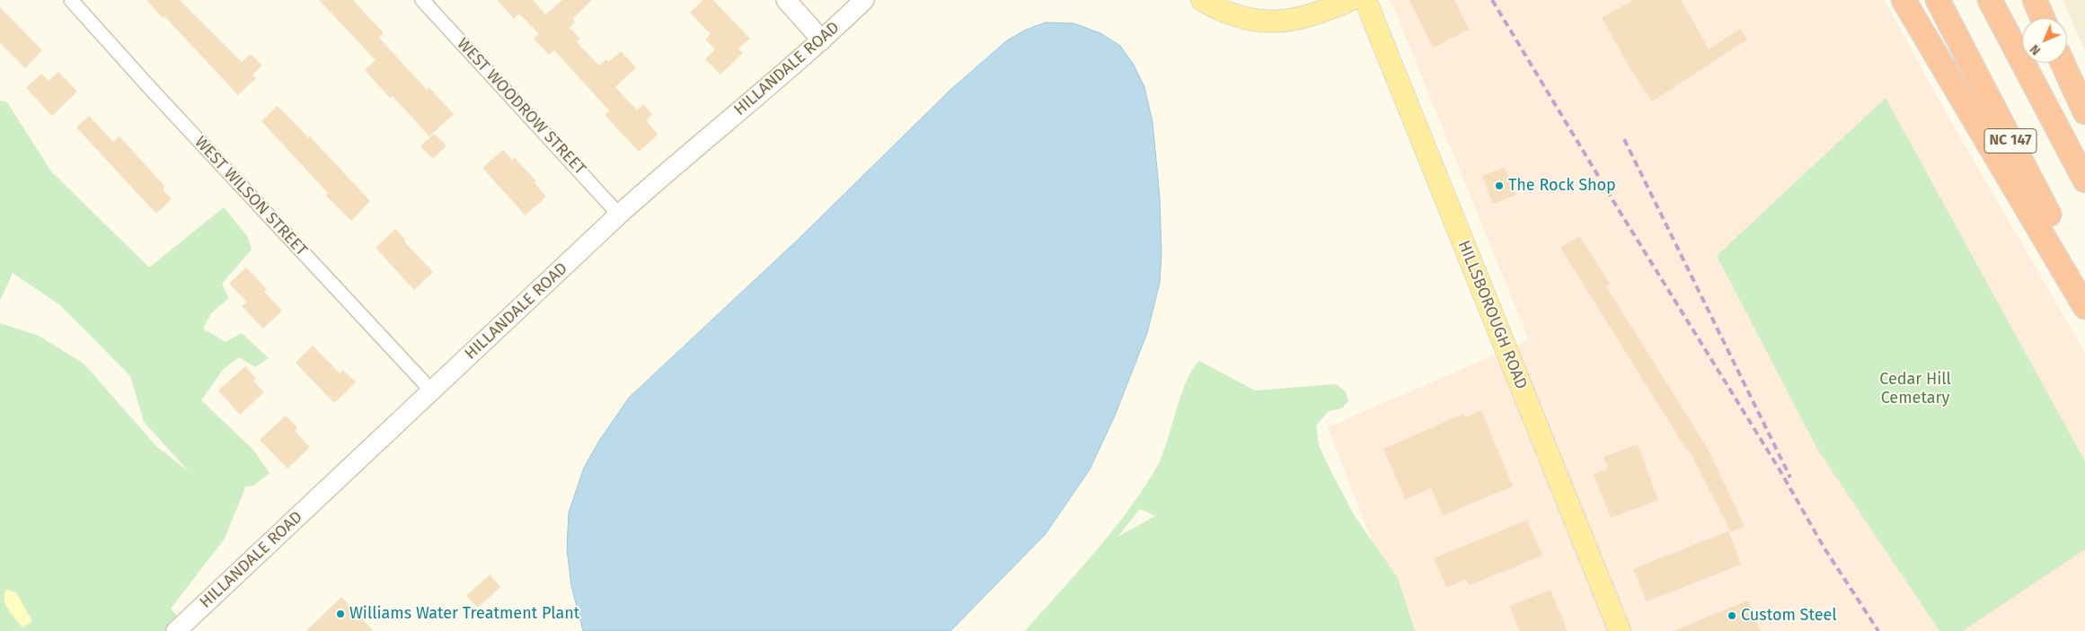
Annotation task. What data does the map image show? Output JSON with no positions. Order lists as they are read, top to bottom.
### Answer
{
  "streets": {
    "highway": ["NC 147"],
    "main road": ["HILLANDALE ROAD", "HILLSBOROUGH ROAD"],
    "street": ["WEST WOODROW STREET", "WEST WILSON STREET"]
  },
  "crossings": [
    ["HILLANDALE ROAD", "WEST WOODROW STREET"],
    ["HILLANDALE ROAD", "WEST WILSON STREET"]
  ],
  "parks": ["Cedar Hill Cemetary"],
  "places": ["The Rock Shop", "Williams Water Treatment Plant", "Custom Steel"],
  "north": "bottom left"
}
